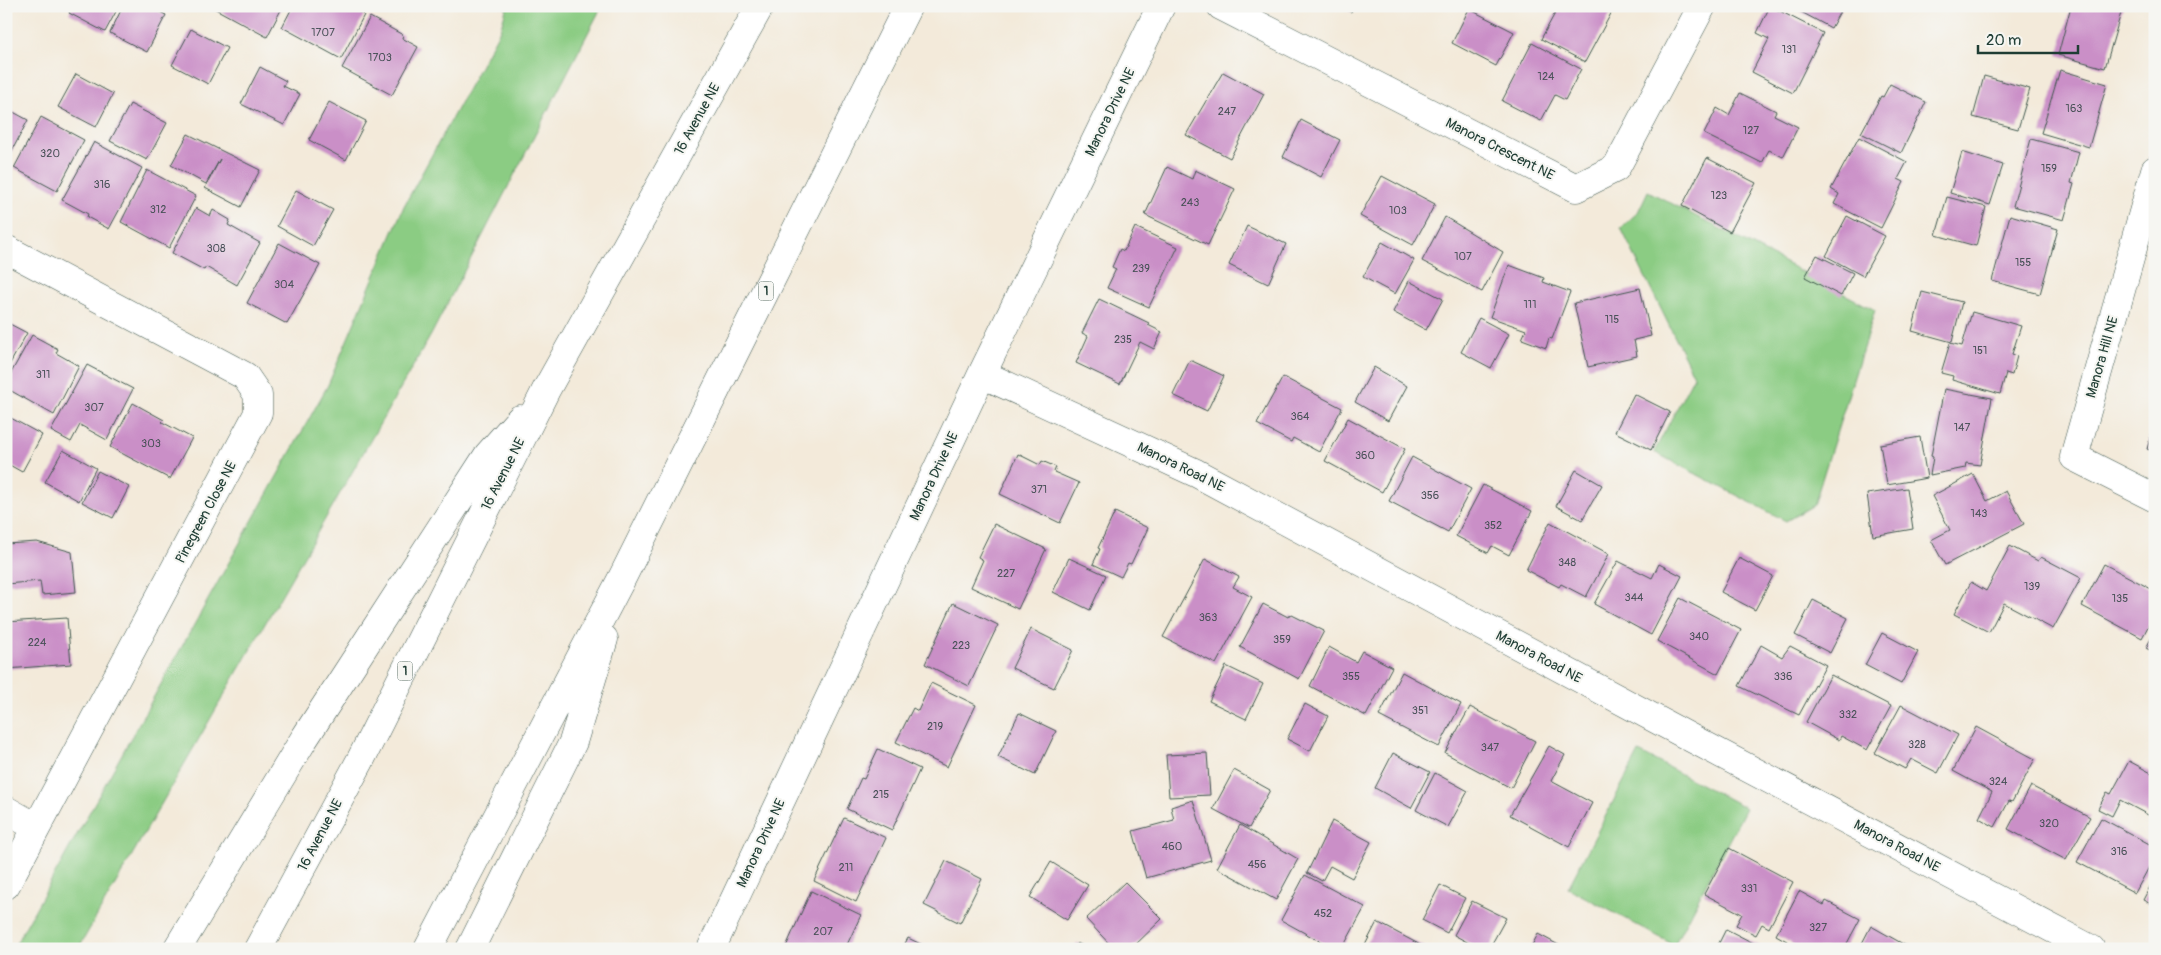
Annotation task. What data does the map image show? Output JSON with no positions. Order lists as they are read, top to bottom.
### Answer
{
  "streets": {
    "main road": [
      "Manora Drive NE",
      "16 Avenue NE",
      "Manora Crescent NE",
      "1",
      "Manora Hill NE",
      "Manora Road NE",
      "Pinegreen Close NE"
    ]
  },
  "crossings": [
    ["Manora Drive NE", "Manora Road NE"]
  ],
  "house_numbers": [
    "1707",
    "131",
    "1703",
    "124",
    "163",
    "247",
    "127",
    "320",
    "159",
    "316",
    "123",
    "243",
    "312",
    "103",
    "308",
    "107",
    "155",
    "239",
    "304",
    "111",
    "115",
    "235",
    "151",
    "311",
    "307",
    "364",
    "147",
    "303",
    "360",
    "371",
    "356",
    "143",
    "352",
    "348",
    "227",
    "139",
    "344",
    "135",
    "363",
    "340",
    "359",
    "224",
    "223",
    "355",
    "336",
    "351",
    "332",
    "219",
    "328",
    "347",
    "324",
    "215",
    "320",
    "460",
    "316",
    "456",
    "211",
    "331",
    "452",
    "327",
    "207"
  ],
  "scale_bar": "20 m"
}
